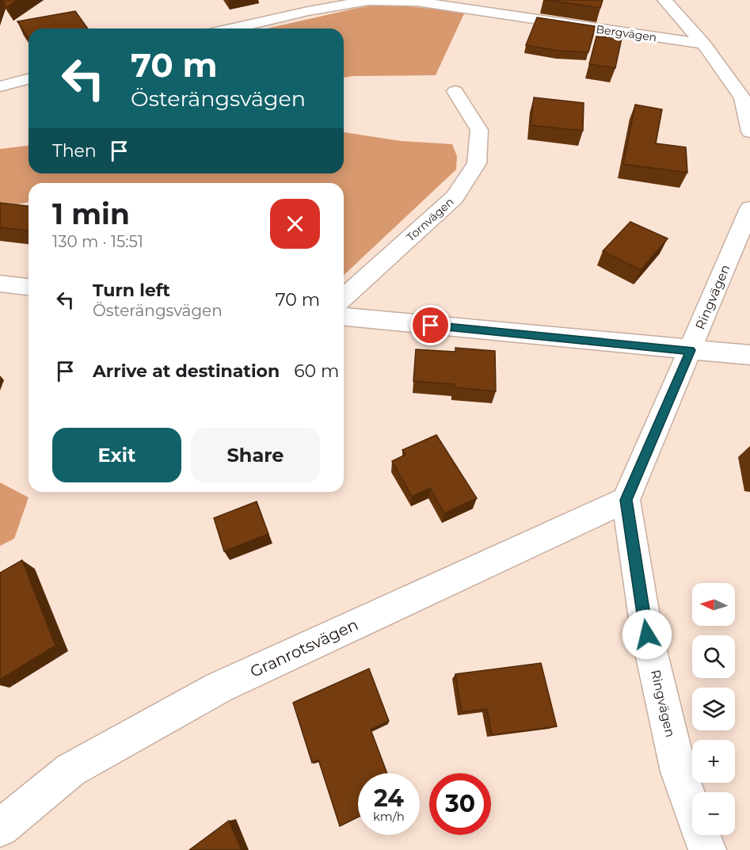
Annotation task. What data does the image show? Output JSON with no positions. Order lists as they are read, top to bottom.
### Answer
{
  "streets": {
    "street": [
      "Bergvägen",
      "Tornvägen",
      "Ringvägen",
      "Granrotsvägen"
    ]
  },
  "crossings": [
    ["Ringvägen", "Granrotsvägen"]
  ],
  "north": "left",
  "page": {
    "turn": ["70 m", "Österängsvägen"],
    "then": "Then",
    "heading": ["1 min", "130 m · 15:51"],
    "list": [
      {
        "name": "Turn left",
        "note": "Österängsvägen",
        "value": "70 m"
      },
      {
        "name": "Arrive at destination",
        "value": "60 m"
      }
    ],
    "buttons": ["Exit", "Share"],
    "map_buttons": ["+", "−"],
    "speed": "24 km/h",
    "limit": "30"
  }
}
